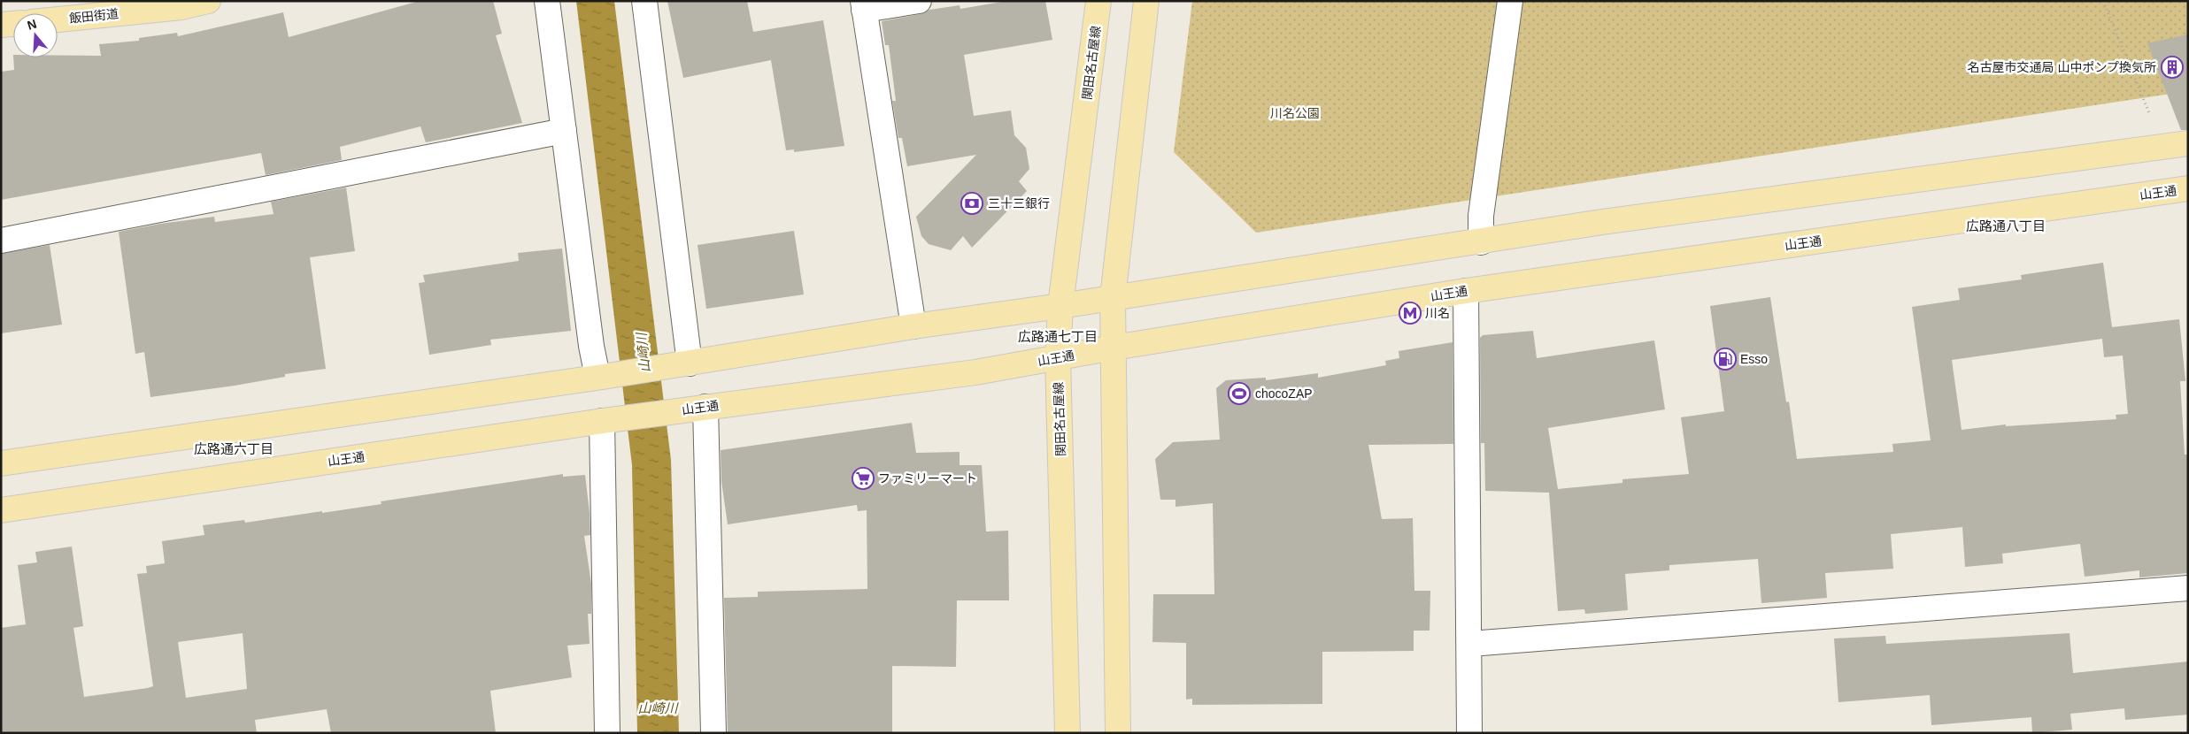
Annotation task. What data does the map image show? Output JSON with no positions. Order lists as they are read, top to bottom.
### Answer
{
  "streets": {
    "main road": ["飯田街道", "関田名古屋線", "山王通"]
  },
  "crossings": [
    ["関田名古屋線", "山王通"]
  ],
  "districts": ["広路通八丁目", "広路通七丁目", "広路通六丁目"],
  "water": ["山崎川"],
  "parks": ["川名公園"],
  "places": {
    "building": ["名古屋市交通局 山中ポンプ換気所"],
    "bank": ["三十三銀行"],
    "metro station": ["川名"],
    "fuel station": ["Esso"],
    "sports": ["chocoZAP"],
    "supermarket": ["ファミリーマート"]
  },
  "north": "top"
}
